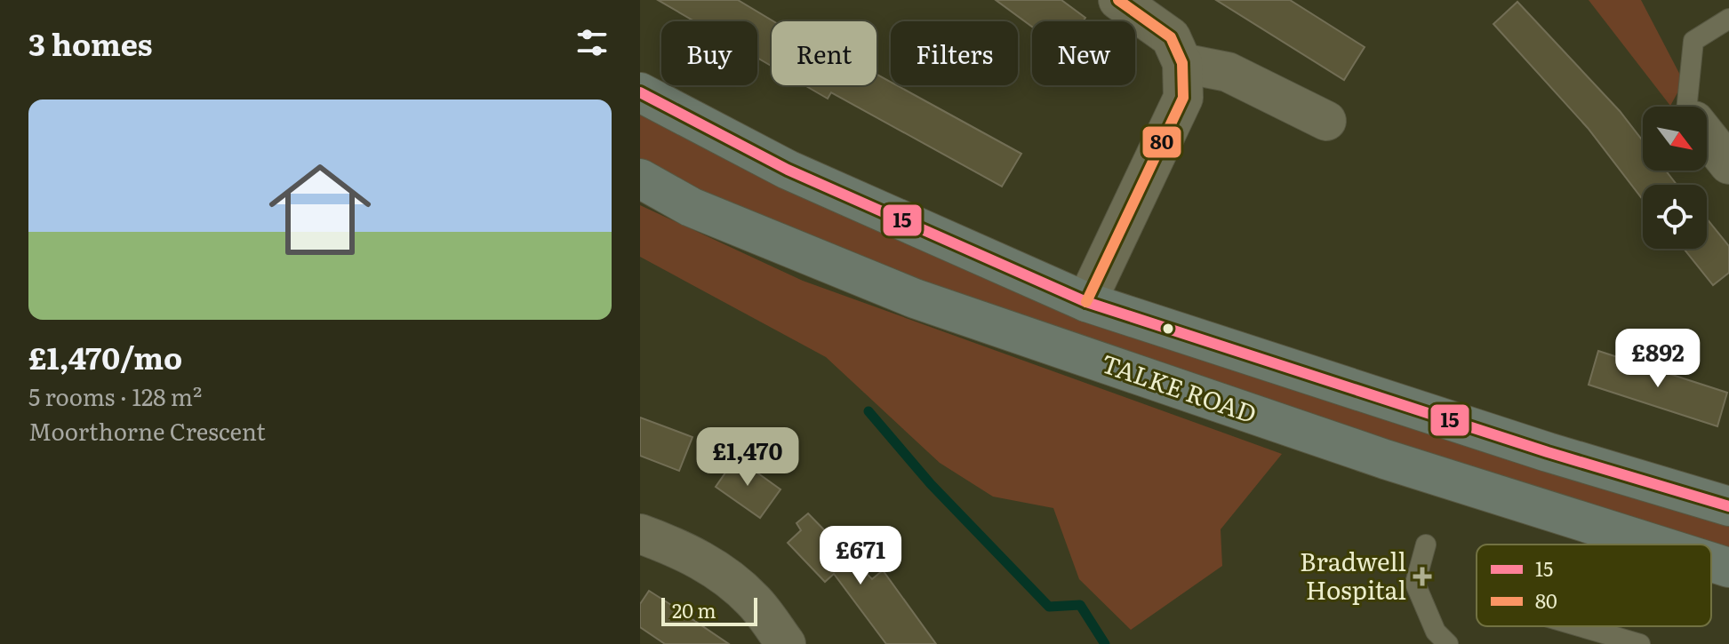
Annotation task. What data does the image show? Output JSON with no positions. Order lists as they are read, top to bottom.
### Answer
{
  "streets": {
    "highway": ["TALKE ROAD"]
  },
  "places": {
    "health": ["Bradwell Hospital"]
  },
  "lines": ["transit line 80", "transit line 15"],
  "legend": ["15", "80"],
  "scale_bar": "20 m",
  "north": "bottom right",
  "page": {
    "heading": "3 homes",
    "chip": [
      "Buy",
      "Rent",
      "Filters",
      "New"
    ],
    "list": [
      {
        "name": "£1,470/mo",
        "note": "5 rooms · 128 m² · Moorthorne Crescent"
      }
    ],
    "price": ["£892", "£1,470", "£671"],
    "scale": "20 m"
  }
}
